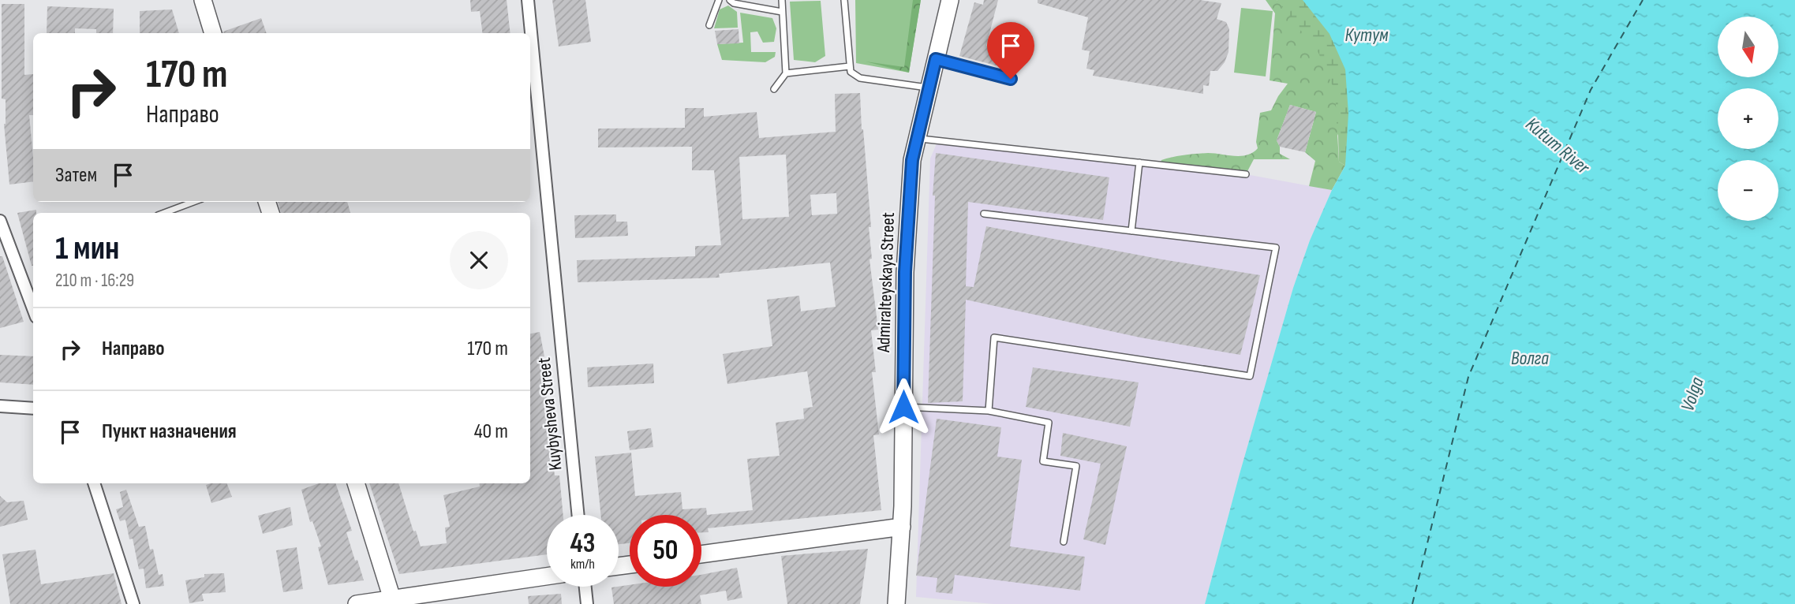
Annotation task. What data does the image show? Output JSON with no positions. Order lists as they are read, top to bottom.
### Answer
{
  "streets": {
    "main road": ["Admiralteyskaya Street"],
    "street": ["Kuybysheva Street"]
  },
  "water": [
    "Кутум",
    "Kutum River",
    "Волга",
    "Volga"
  ],
  "north": "bottom",
  "page": {
    "map_buttons": ["+", "−"],
    "turn": ["170 m", "Направо"],
    "then": "Затем",
    "heading": ["1 мин", "210 m · 16:29"],
    "list": [
      {
        "name": "Направо",
        "value": "170 m"
      },
      {
        "name": "Пункт назначения",
        "value": "40 m"
      }
    ],
    "speed": "43 km/h",
    "limit": "50"
  }
}
